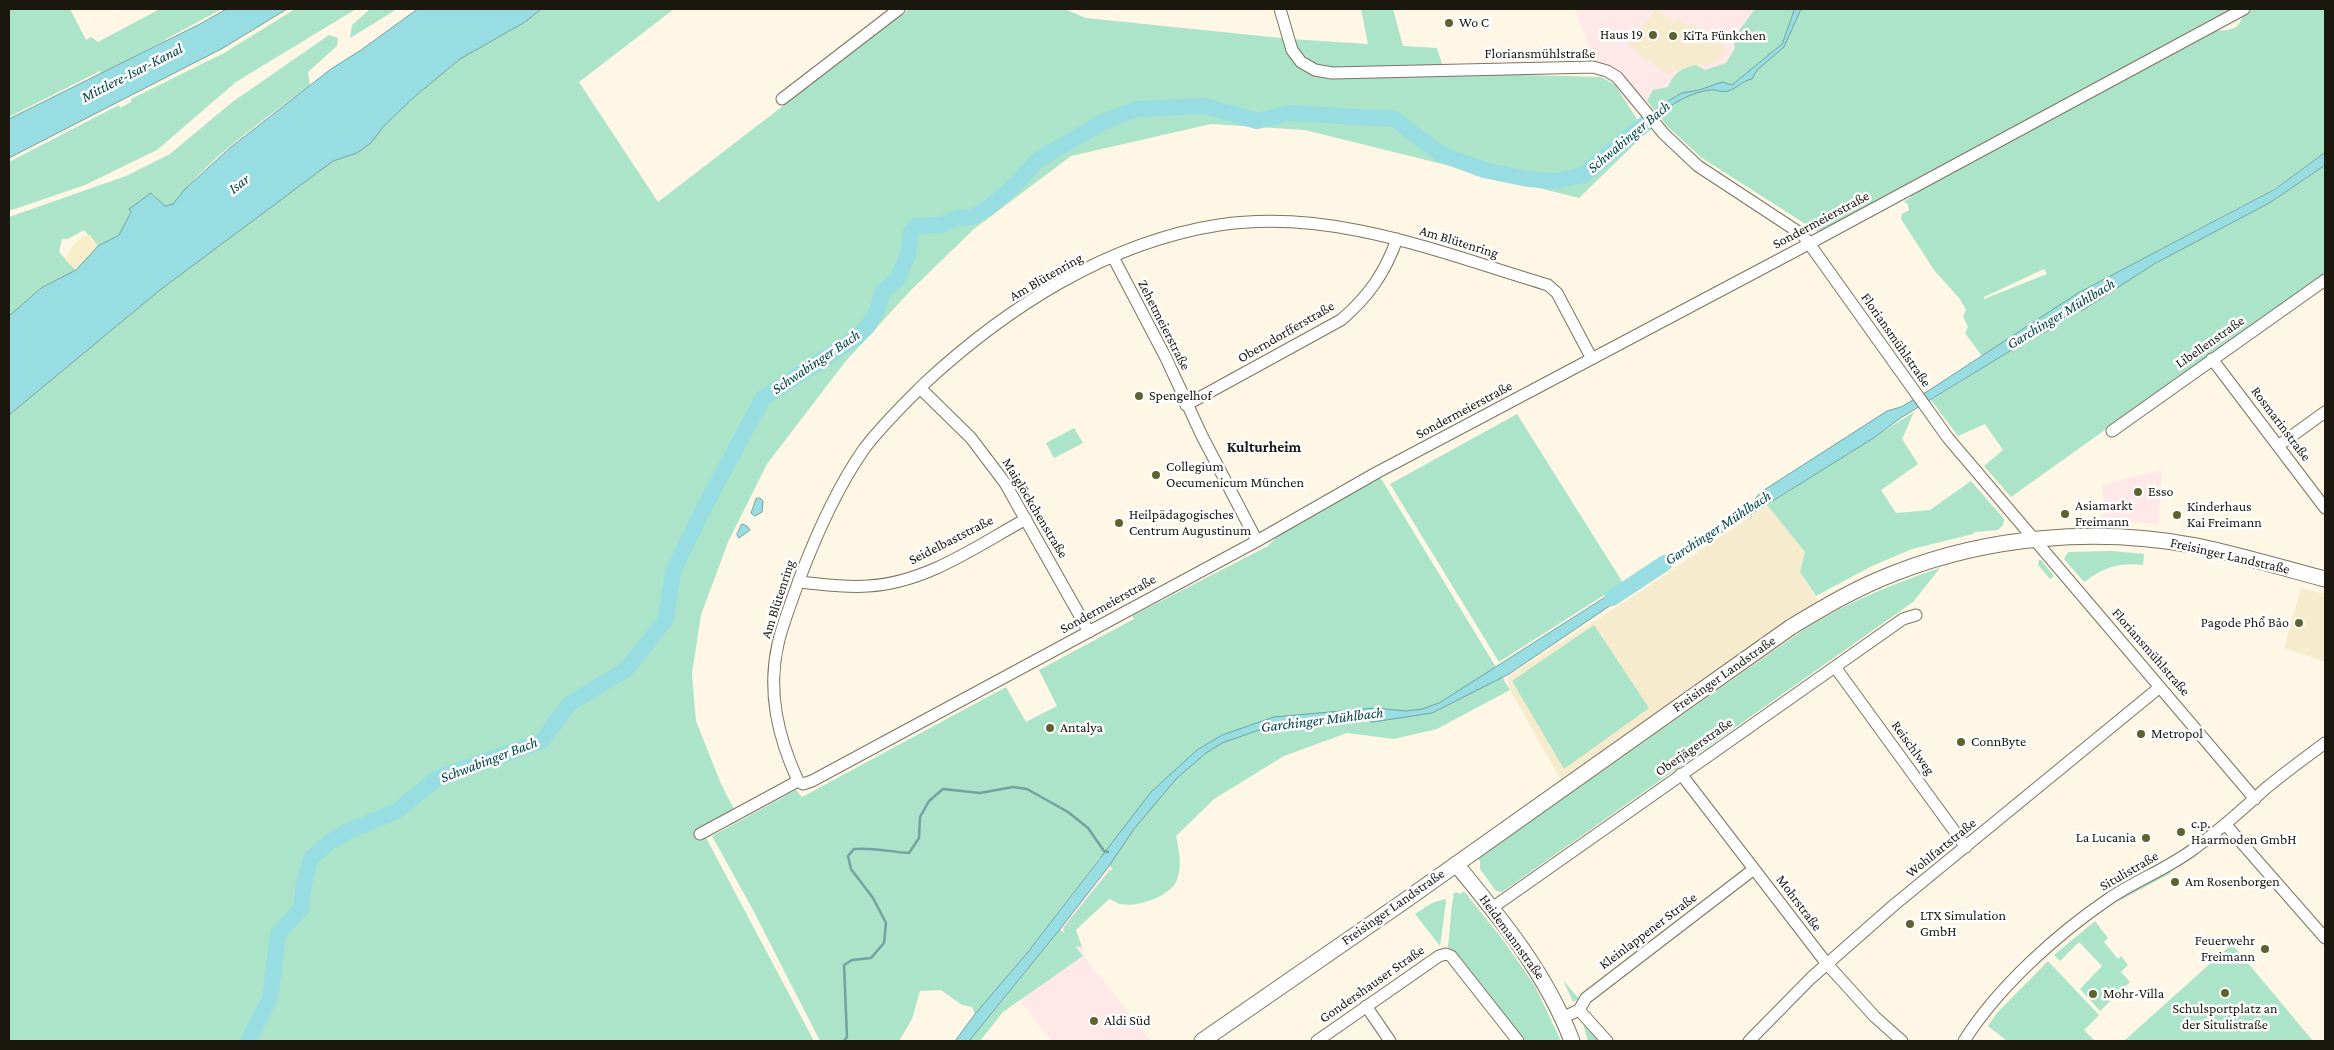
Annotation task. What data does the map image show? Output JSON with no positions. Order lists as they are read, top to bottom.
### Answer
{
  "streets": {
    "main road": ["Freisinger Landstraße", "Heidemannstraße"],
    "street": [
      "Floriansmühlstraße",
      "Sondermeierstraße",
      "Am Blütenring",
      "Zehetmeierstraße",
      "Oberndorfferstraße",
      "Libellenstraße",
      "Rosmarinstraße",
      "Maiglöckchenstraße",
      "Seidelbaststraße",
      "Oberjägerstraße",
      "Reischlweg",
      "Wohlfartstraße",
      "Situlistraße",
      "Mohrstraße",
      "Kleinlappener Straße",
      "Gondershauser Straße"
    ]
  },
  "crossings": [
    ["Floriansmühlstraße", "Sondermeierstraße"],
    ["Floriansmühlstraße", "Freisinger Landstraße"],
    ["Floriansmühlstraße", "Wohlfartstraße"],
    ["Floriansmühlstraße", "Situlistraße"],
    ["Sondermeierstraße", "Am Blütenring"],
    ["Sondermeierstraße", "Zehetmeierstraße"],
    ["Sondermeierstraße", "Maiglöckchenstraße"],
    ["Am Blütenring", "Zehetmeierstraße"],
    ["Am Blütenring", "Oberndorfferstraße"],
    ["Am Blütenring", "Maiglöckchenstraße"],
    ["Am Blütenring", "Seidelbaststraße"],
    ["Zehetmeierstraße", "Oberndorfferstraße"],
    ["Libellenstraße", "Rosmarinstraße"],
    ["Maiglöckchenstraße", "Seidelbaststraße"],
    ["Freisinger Landstraße", "Heidemannstraße"],
    ["Oberjägerstraße", "Reischlweg"],
    ["Oberjägerstraße", "Mohrstraße"],
    ["Oberjägerstraße", "Heidemannstraße"],
    ["Reischlweg", "Wohlfartstraße"],
    ["Wohlfartstraße", "Mohrstraße"],
    ["Mohrstraße", "Kleinlappener Straße"],
    ["Kleinlappener Straße", "Heidemannstraße"]
  ],
  "districts": ["Kulturheim"],
  "water": [
    "Mittlere-Isar-Kanal",
    "Schwabinger Bach",
    "Isar",
    "Garchinger Mühlbach"
  ],
  "places": [
    "Wo C",
    "Haus 19",
    "KiTa Fünkchen",
    "Spengelhof",
    "Collegium Oecumenicum München",
    "Esso",
    "Asiamarkt Freimann",
    "Kinderhaus Kai Freimann",
    "Heilpädagogisches Centrum Augustinum",
    "Pagode Phổ Bảo",
    "Antalya",
    "Metropol",
    "ConnByte",
    "c.p. Haarmoden GmbH",
    "La Lucania",
    "Am Rosenborgen",
    "LTX Simulation GmbH",
    "Feuerwehr Freimann",
    "Schulsportplatz an der Situlistraße",
    "Mohr-Villa",
    "Aldi Süd"
  ]
}
